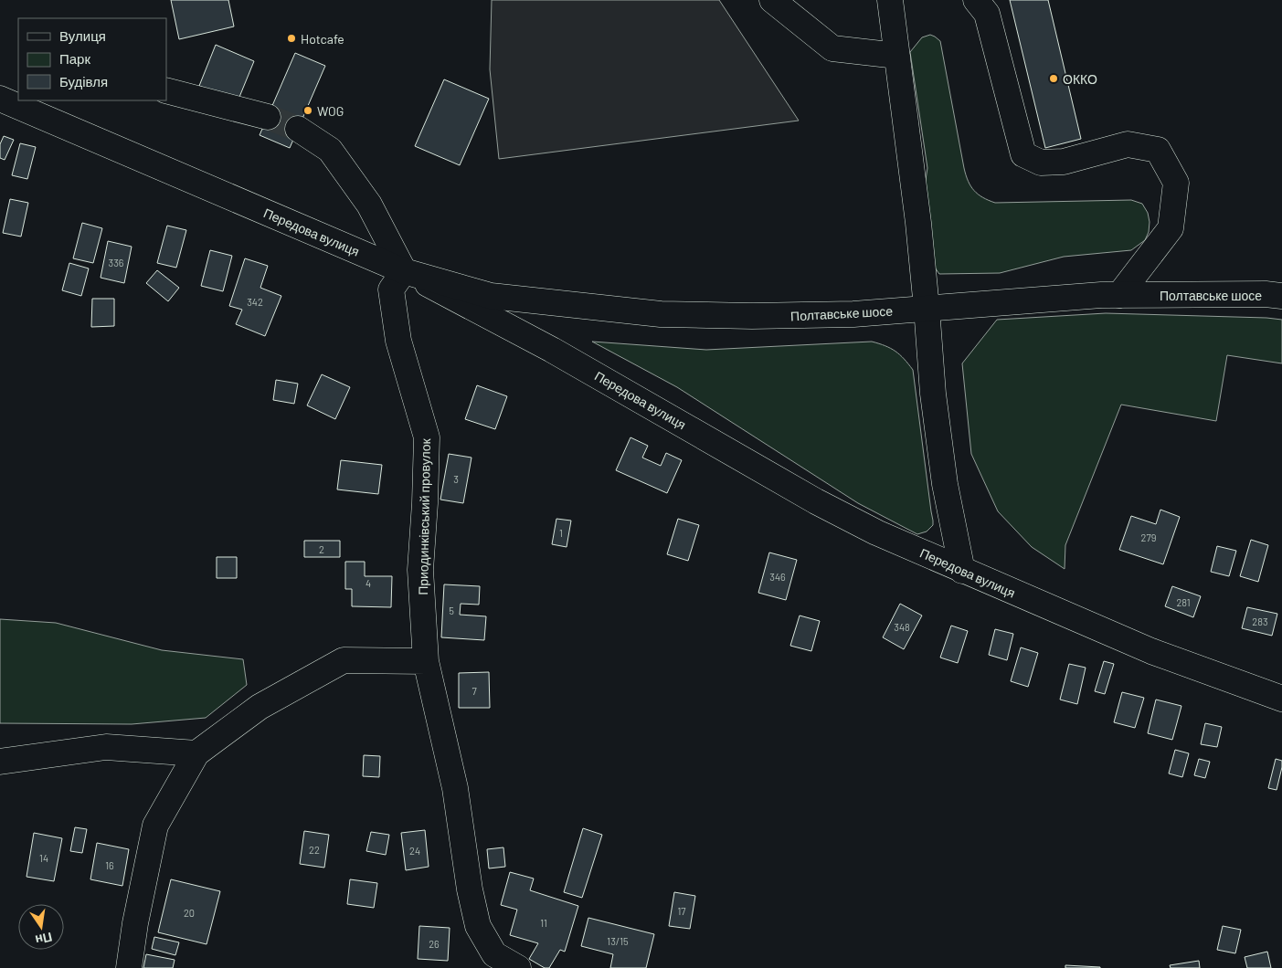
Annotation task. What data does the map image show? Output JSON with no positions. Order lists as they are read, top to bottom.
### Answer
{
  "streets": {
    "street": ["Передова вулиця", "Полтавське шосе", "Приодинківський провулок"]
  },
  "crossings": [
    ["Передова вулиця", "Полтавське шосе"],
    ["Передова вулиця", "Приодинківський провулок"],
    ["Полтавське шосе", "Приодинківський провулок"]
  ],
  "places": ["Hotcafe", "ОККО", "WOG"],
  "house_numbers": [
    "336",
    "342",
    "3",
    "1",
    "279",
    "2",
    "346",
    "4",
    "281",
    "5",
    "283",
    "348",
    "7",
    "22",
    "24",
    "14",
    "16",
    "17",
    "20",
    "11",
    "13/15",
    "26"
  ],
  "legend": ["Вулиця", "Парк", "Будівля"],
  "north": "bottom"
}
